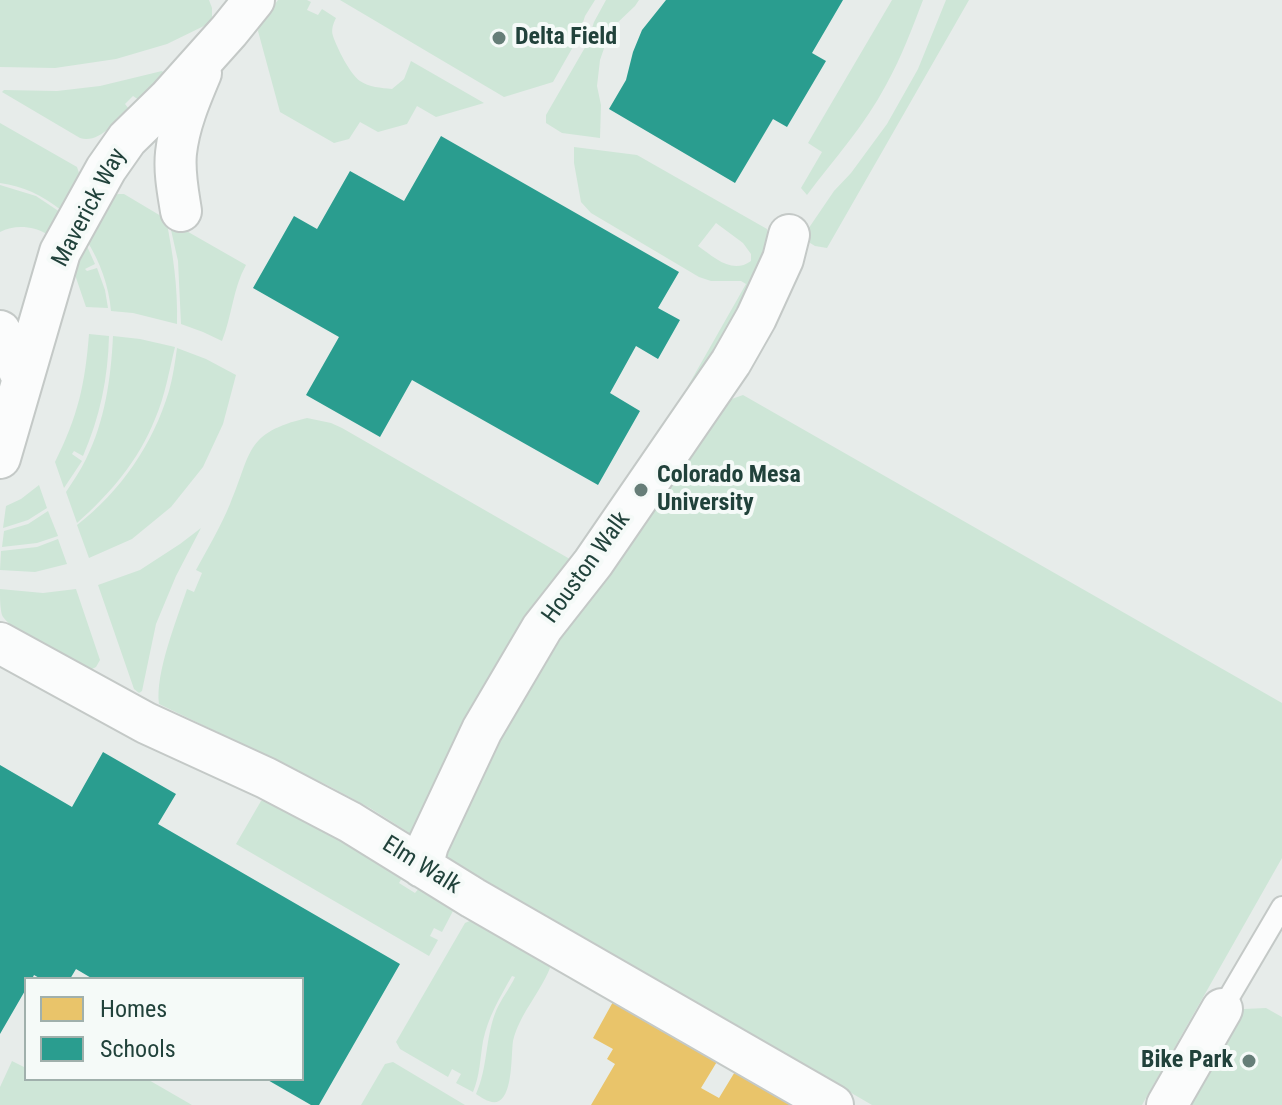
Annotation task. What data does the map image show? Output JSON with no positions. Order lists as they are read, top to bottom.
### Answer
{
  "streets": {
    "street": ["Maverick Way", "Houston Walk", "Elm Walk"]
  },
  "crossings": [
    ["Houston Walk", "Elm Walk"]
  ],
  "places": ["Delta Field", "Colorado Mesa University", "Bike Park"],
  "legend": ["Homes", "Schools"]
}
